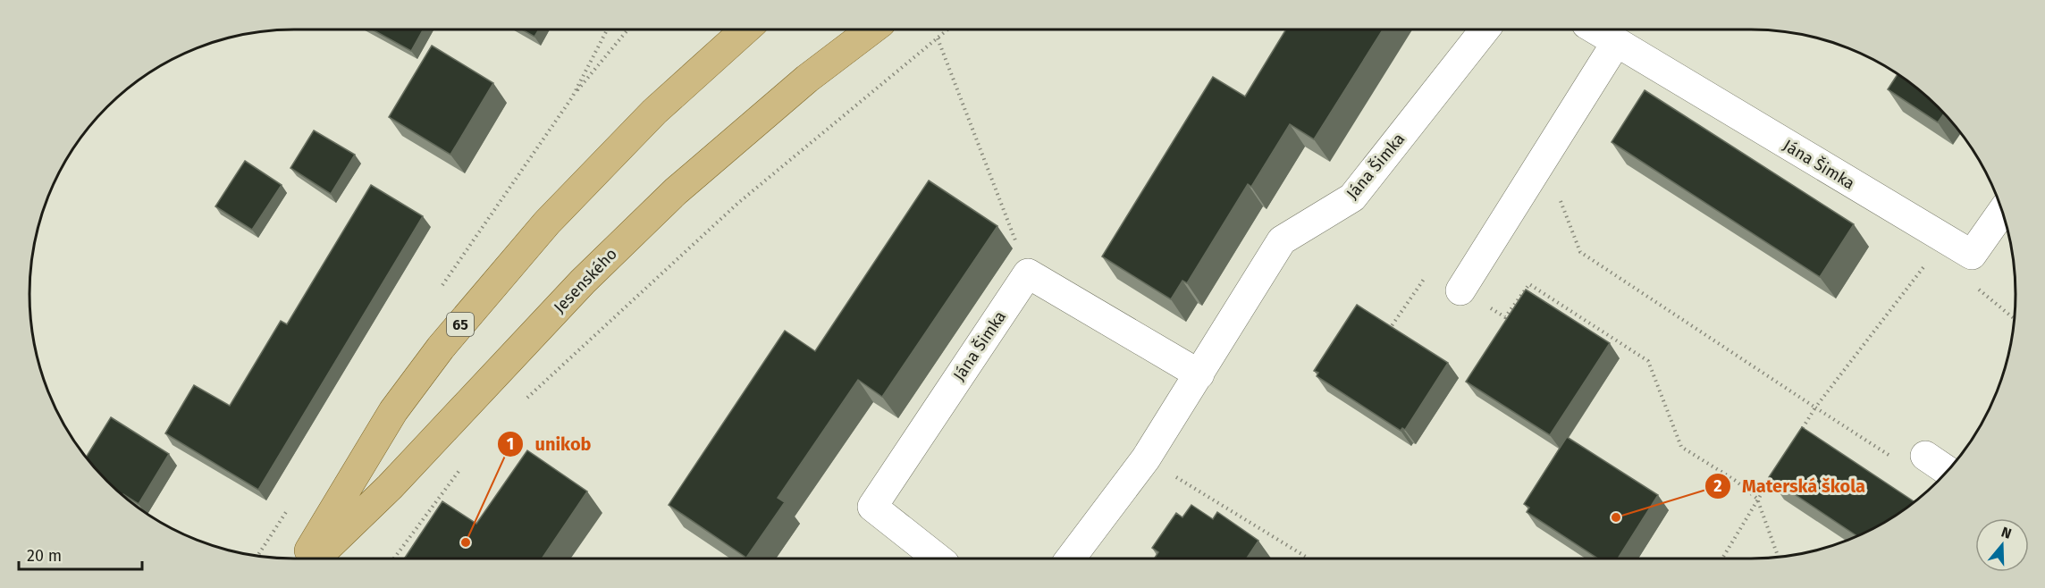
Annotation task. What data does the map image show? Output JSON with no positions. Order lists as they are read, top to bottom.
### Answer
{
  "streets": {
    "main road": ["Jesenského", "65"],
    "street": ["Jána Šimka"]
  },
  "places": ["Materská škola", "unikob"],
  "scale_bar": "20 m",
  "north": "top"
}
